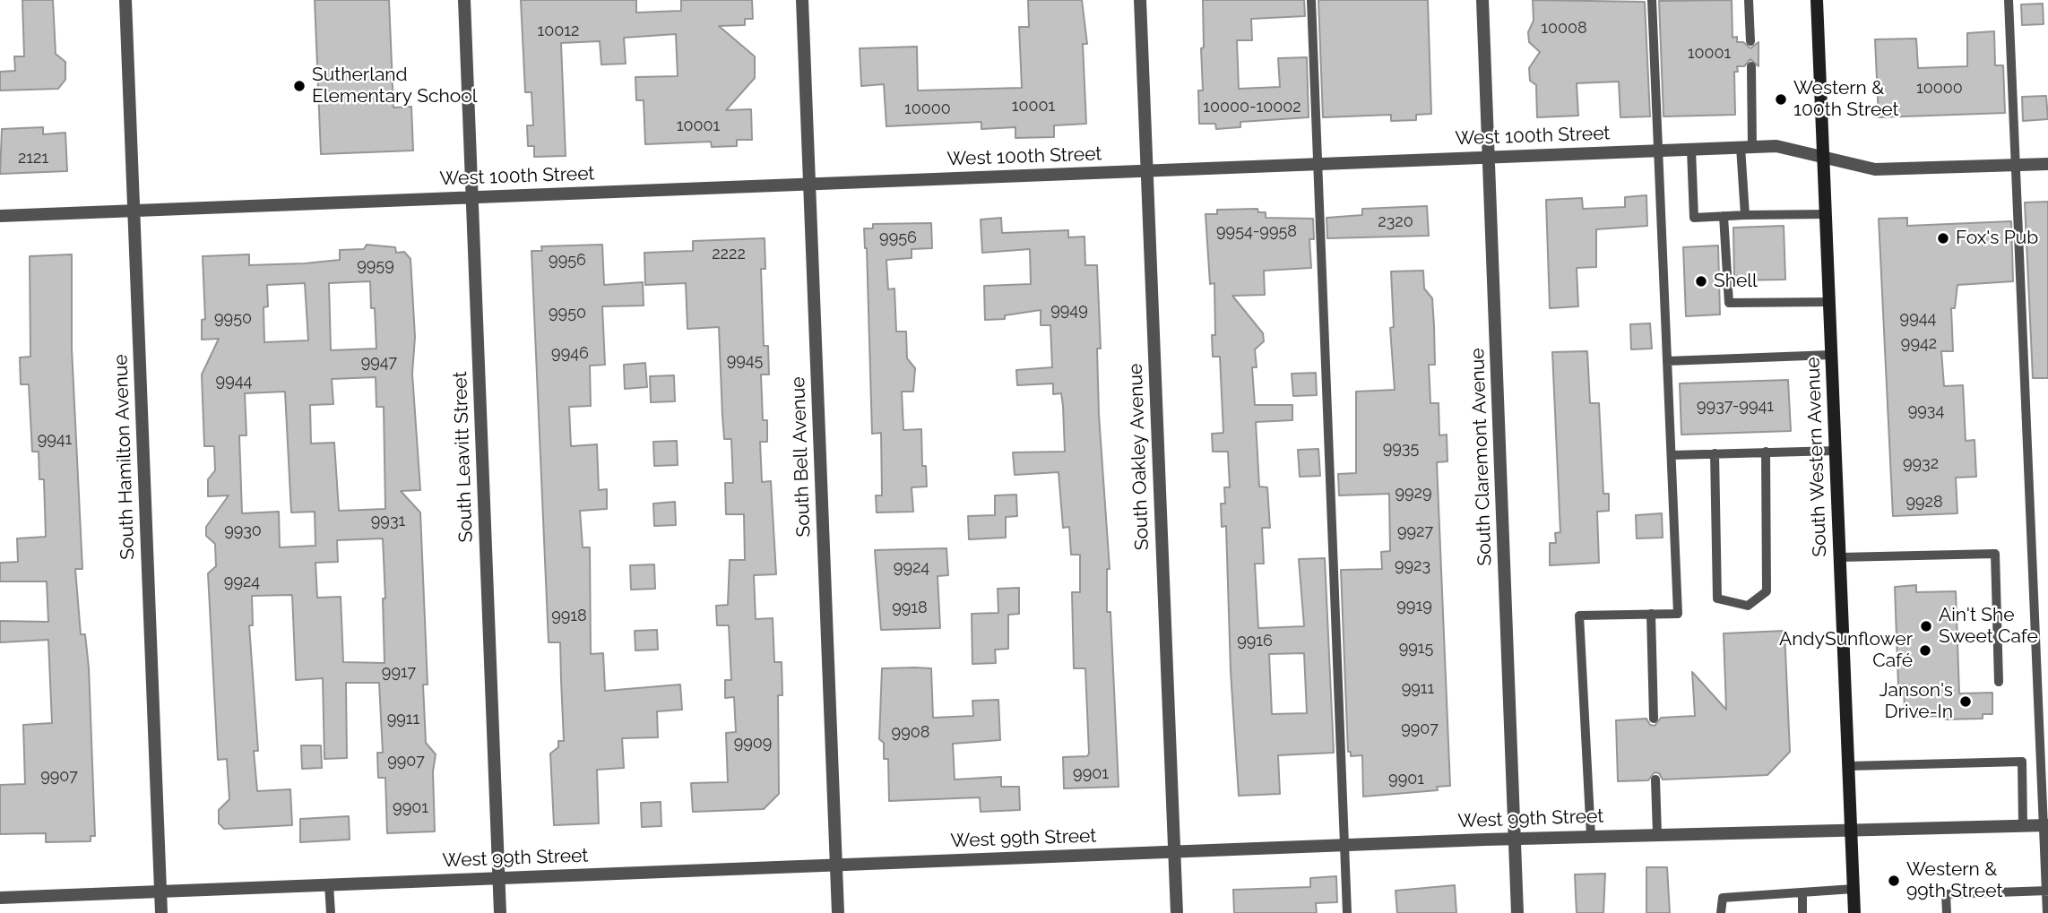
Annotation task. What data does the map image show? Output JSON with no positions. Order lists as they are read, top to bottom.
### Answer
{
  "streets": {
    "main road": ["South Western Avenue"],
    "street": [
      "West 100th Street",
      "South Hamilton Avenue",
      "South Leavitt Street",
      "South Bell Avenue",
      "South Oakley Avenue",
      "South Claremont Avenue",
      "West 99th Street"
    ]
  },
  "crossings": [
    ["West 100th Street", "South Hamilton Avenue"],
    ["West 100th Street", "South Leavitt Street"],
    ["West 100th Street", "South Bell Avenue"],
    ["West 100th Street", "South Oakley Avenue"],
    ["West 100th Street", "South Claremont Avenue"],
    ["West 100th Street", "South Western Avenue"],
    ["South Hamilton Avenue", "West 99th Street"],
    ["South Leavitt Street", "West 99th Street"],
    ["South Bell Avenue", "West 99th Street"],
    ["South Oakley Avenue", "West 99th Street"],
    ["South Claremont Avenue", "West 99th Street"],
    ["South Western Avenue", "West 99th Street"]
  ],
  "places": [
    "Sutherland Elementary School",
    "Western & 100th Street",
    "Fox's Pub",
    "Shell",
    "Ain't She Sweet Cafe",
    "AndySunflower Café",
    "Janson's Drive-In",
    "Western & 99th Street"
  ],
  "house_numbers": [
    "10008",
    "10012",
    "10001",
    "10000",
    "10001",
    "10000-10002",
    "10000",
    "10001",
    "2121",
    "2320",
    "9954-9958",
    "9956",
    "2222",
    "9956",
    "9959",
    "9949",
    "9950",
    "9950",
    "9944",
    "9942",
    "9946",
    "9945",
    "9947",
    "9944",
    "9937-9941",
    "9934",
    "9941",
    "9935",
    "9932",
    "9929",
    "9928",
    "9931",
    "9930",
    "9927",
    "9923",
    "9924",
    "9924",
    "9919",
    "9918",
    "9918",
    "9916",
    "9915",
    "9917",
    "9911",
    "9911",
    "9907",
    "9908",
    "9909",
    "9907",
    "9901",
    "9907",
    "9901",
    "9901"
  ]
}
